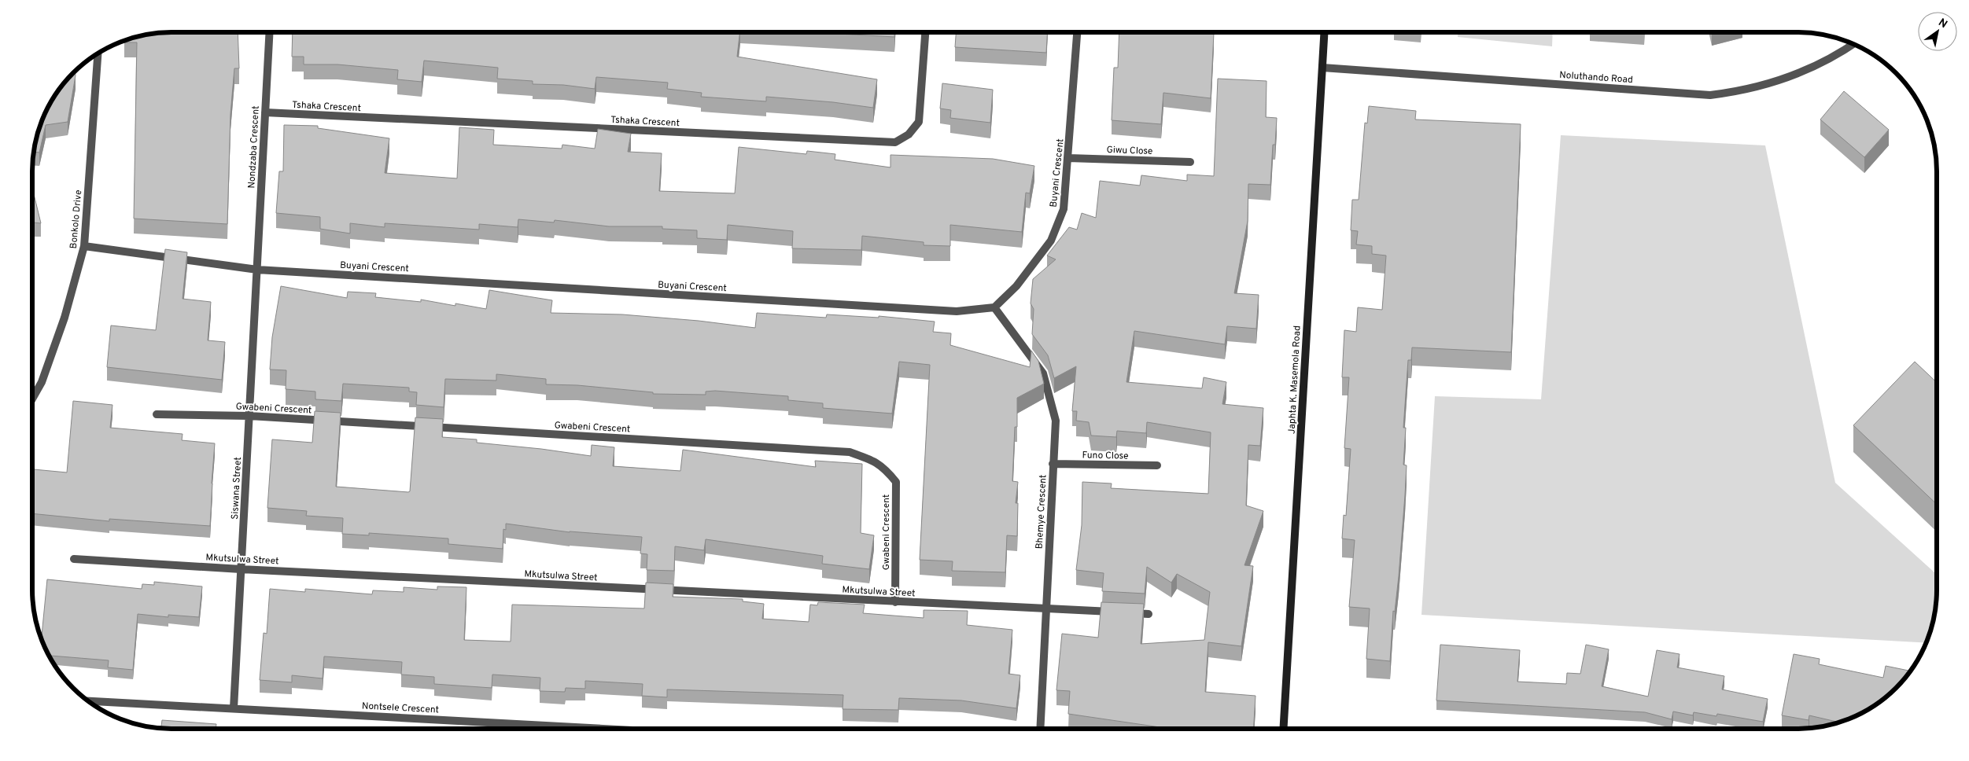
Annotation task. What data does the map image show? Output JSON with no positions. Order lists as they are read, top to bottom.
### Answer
{
  "streets": {
    "main road": ["Japhta K. Masemola Road"],
    "street": [
      "Noluthando Road",
      "Tshaka Crescent",
      "Nondzaba Crescent",
      "Giwu Close",
      "Buyani Crescent",
      "Bonkolo Drive",
      "Gwabeni Crescent",
      "Funo Close",
      "Siswana Street",
      "Bhemye Crescent",
      "Mkutsulwa Street",
      "Nontsele Crescent"
    ]
  },
  "crossings": [
    ["Noluthando Road", "Japhta K. Masemola Road"],
    ["Tshaka Crescent", "Nondzaba Crescent"],
    ["Nondzaba Crescent", "Buyani Crescent"],
    ["Nondzaba Crescent", "Siswana Street"],
    ["Giwu Close", "Buyani Crescent"],
    ["Buyani Crescent", "Bonkolo Drive"],
    ["Buyani Crescent", "Siswana Street"],
    ["Buyani Crescent", "Bhemye Crescent"],
    ["Gwabeni Crescent", "Siswana Street"],
    ["Gwabeni Crescent", "Mkutsulwa Street"],
    ["Funo Close", "Bhemye Crescent"],
    ["Siswana Street", "Mkutsulwa Street"],
    ["Siswana Street", "Nontsele Crescent"],
    ["Bhemye Crescent", "Mkutsulwa Street"]
  ],
  "north": "top right"
}
